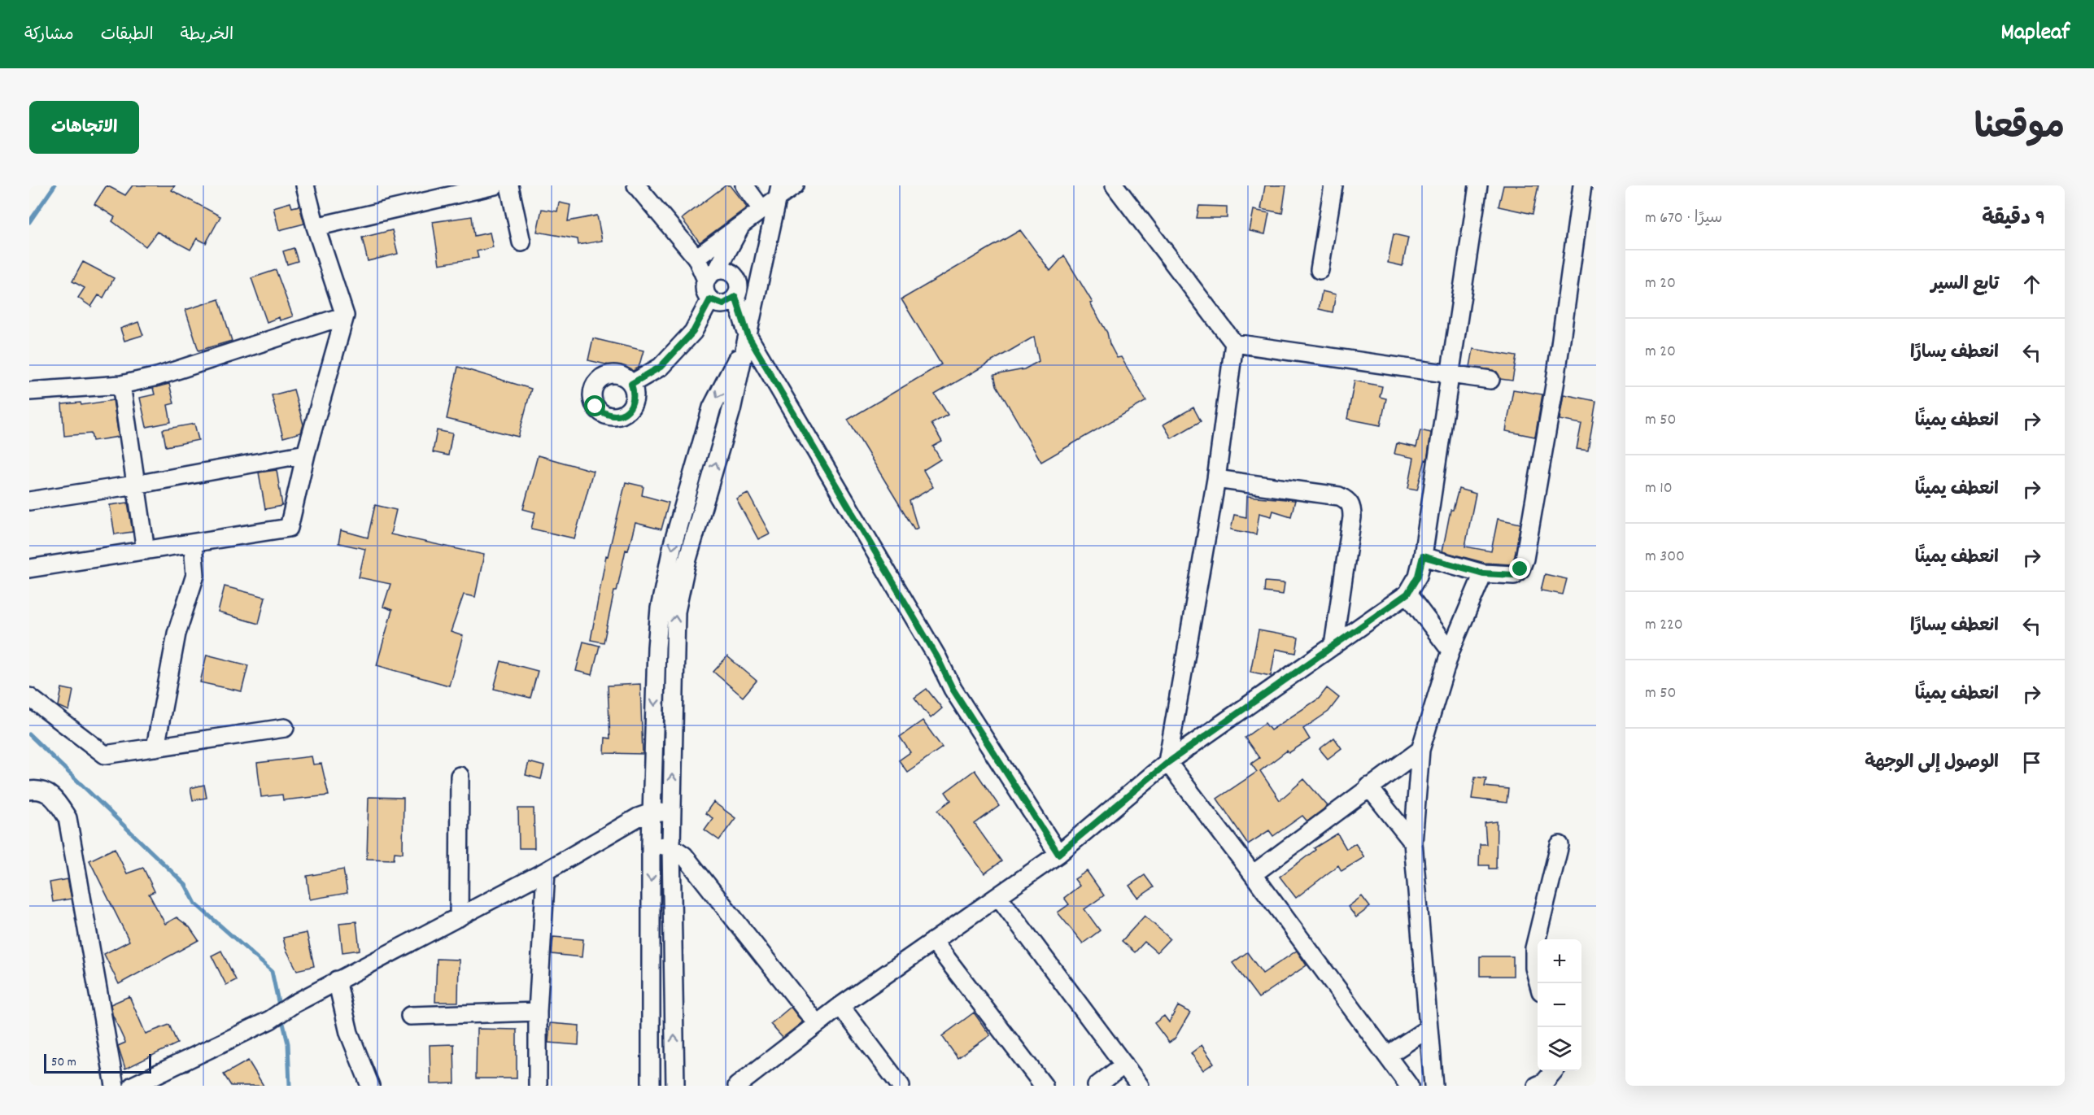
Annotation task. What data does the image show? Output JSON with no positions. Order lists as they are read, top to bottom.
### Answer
{
  "scale_bar": "50 m",
  "page": {
    "header": "Mapleaf",
    "nav": ["الخريطة", "الطبقات", "مشاركة"],
    "title": "موقعنا",
    "buttons": "الاتجاهات",
    "heading": ["9 دقيقة", "سيرًا · 670 m"],
    "list": [
      ["تابع السير", "20 m"],
      ["انعطف يسارًا", "20 m"],
      ["انعطف يمينًا", "50 m"],
      ["انعطف يمينًا", "10 m"],
      ["انعطف يمينًا", "300 m"],
      ["انعطف يسارًا", "220 m"],
      ["انعطف يمينًا", "50 m"],
      "الوصول إلى الوجهة"
    ],
    "map_buttons": ["+", "−"],
    "scale": "50 m"
  }
}
